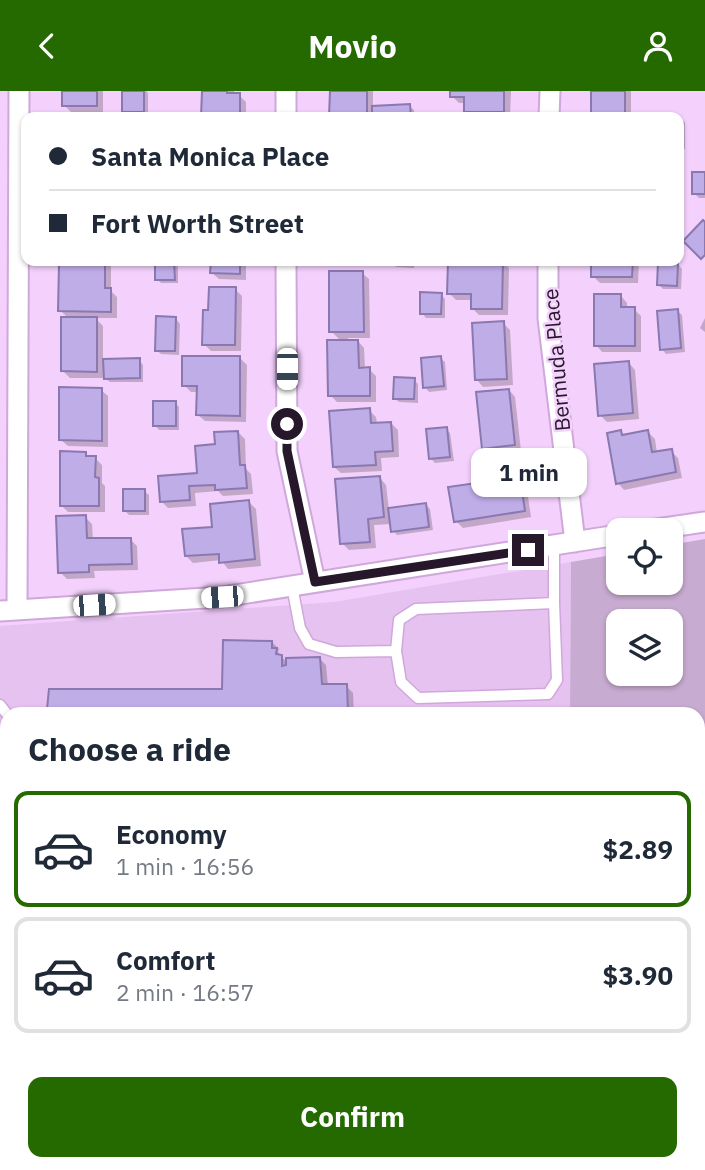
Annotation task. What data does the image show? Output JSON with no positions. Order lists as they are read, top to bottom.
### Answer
{
  "streets": {
    "street": ["Bermuda Place"]
  },
  "page": {
    "header": "Movio",
    "banner": ["Santa Monica Place", "Fort Worth Street"],
    "bubble": "1 min",
    "heading": "Choose a ride",
    "list": [
      {
        "name": "Economy",
        "note": "1 min · 16:56",
        "value": "$2.89"
      },
      {
        "name": "Comfort",
        "note": "2 min · 16:57",
        "value": "$3.90"
      }
    ],
    "buttons": "Confirm"
  }
}
